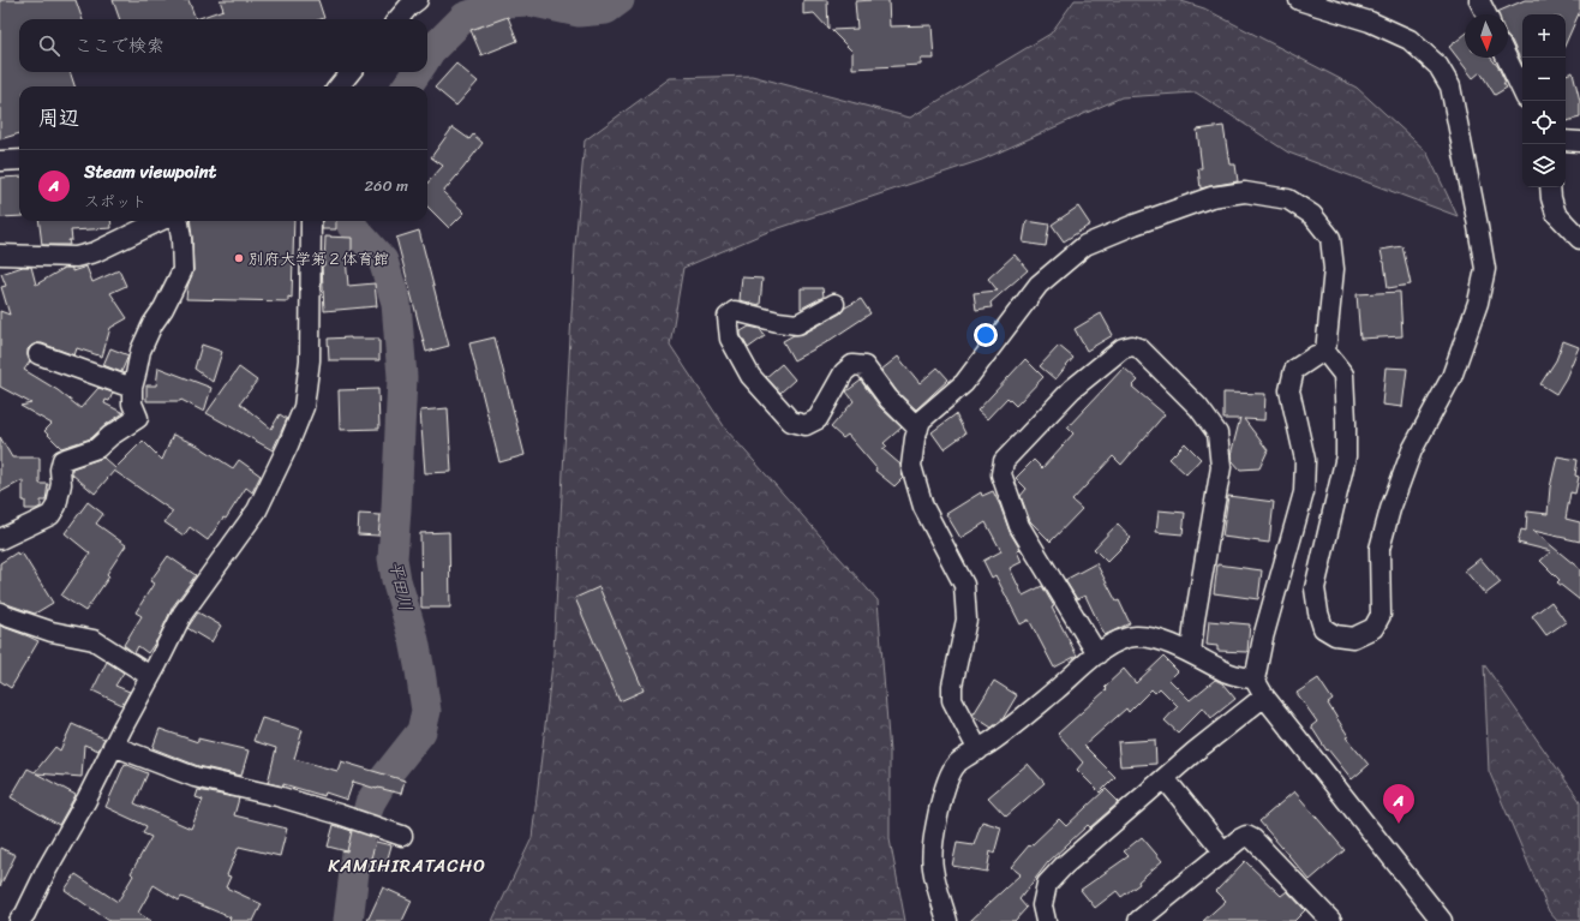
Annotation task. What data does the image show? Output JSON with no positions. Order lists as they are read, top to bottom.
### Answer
{
  "districts": ["KAMIHIRATACHO"],
  "water": ["平田川"],
  "places": ["別府大学第２体育館"],
  "north": "bottom",
  "page": {
    "map_buttons": ["+", "−"],
    "search": "ここで検索",
    "heading": "周辺",
    "list": [
      {
        "mark": "A",
        "name": "Steam viewpoint",
        "note": "スポット",
        "value": "260 m"
      }
    ],
    "pins": "A"
  }
}
